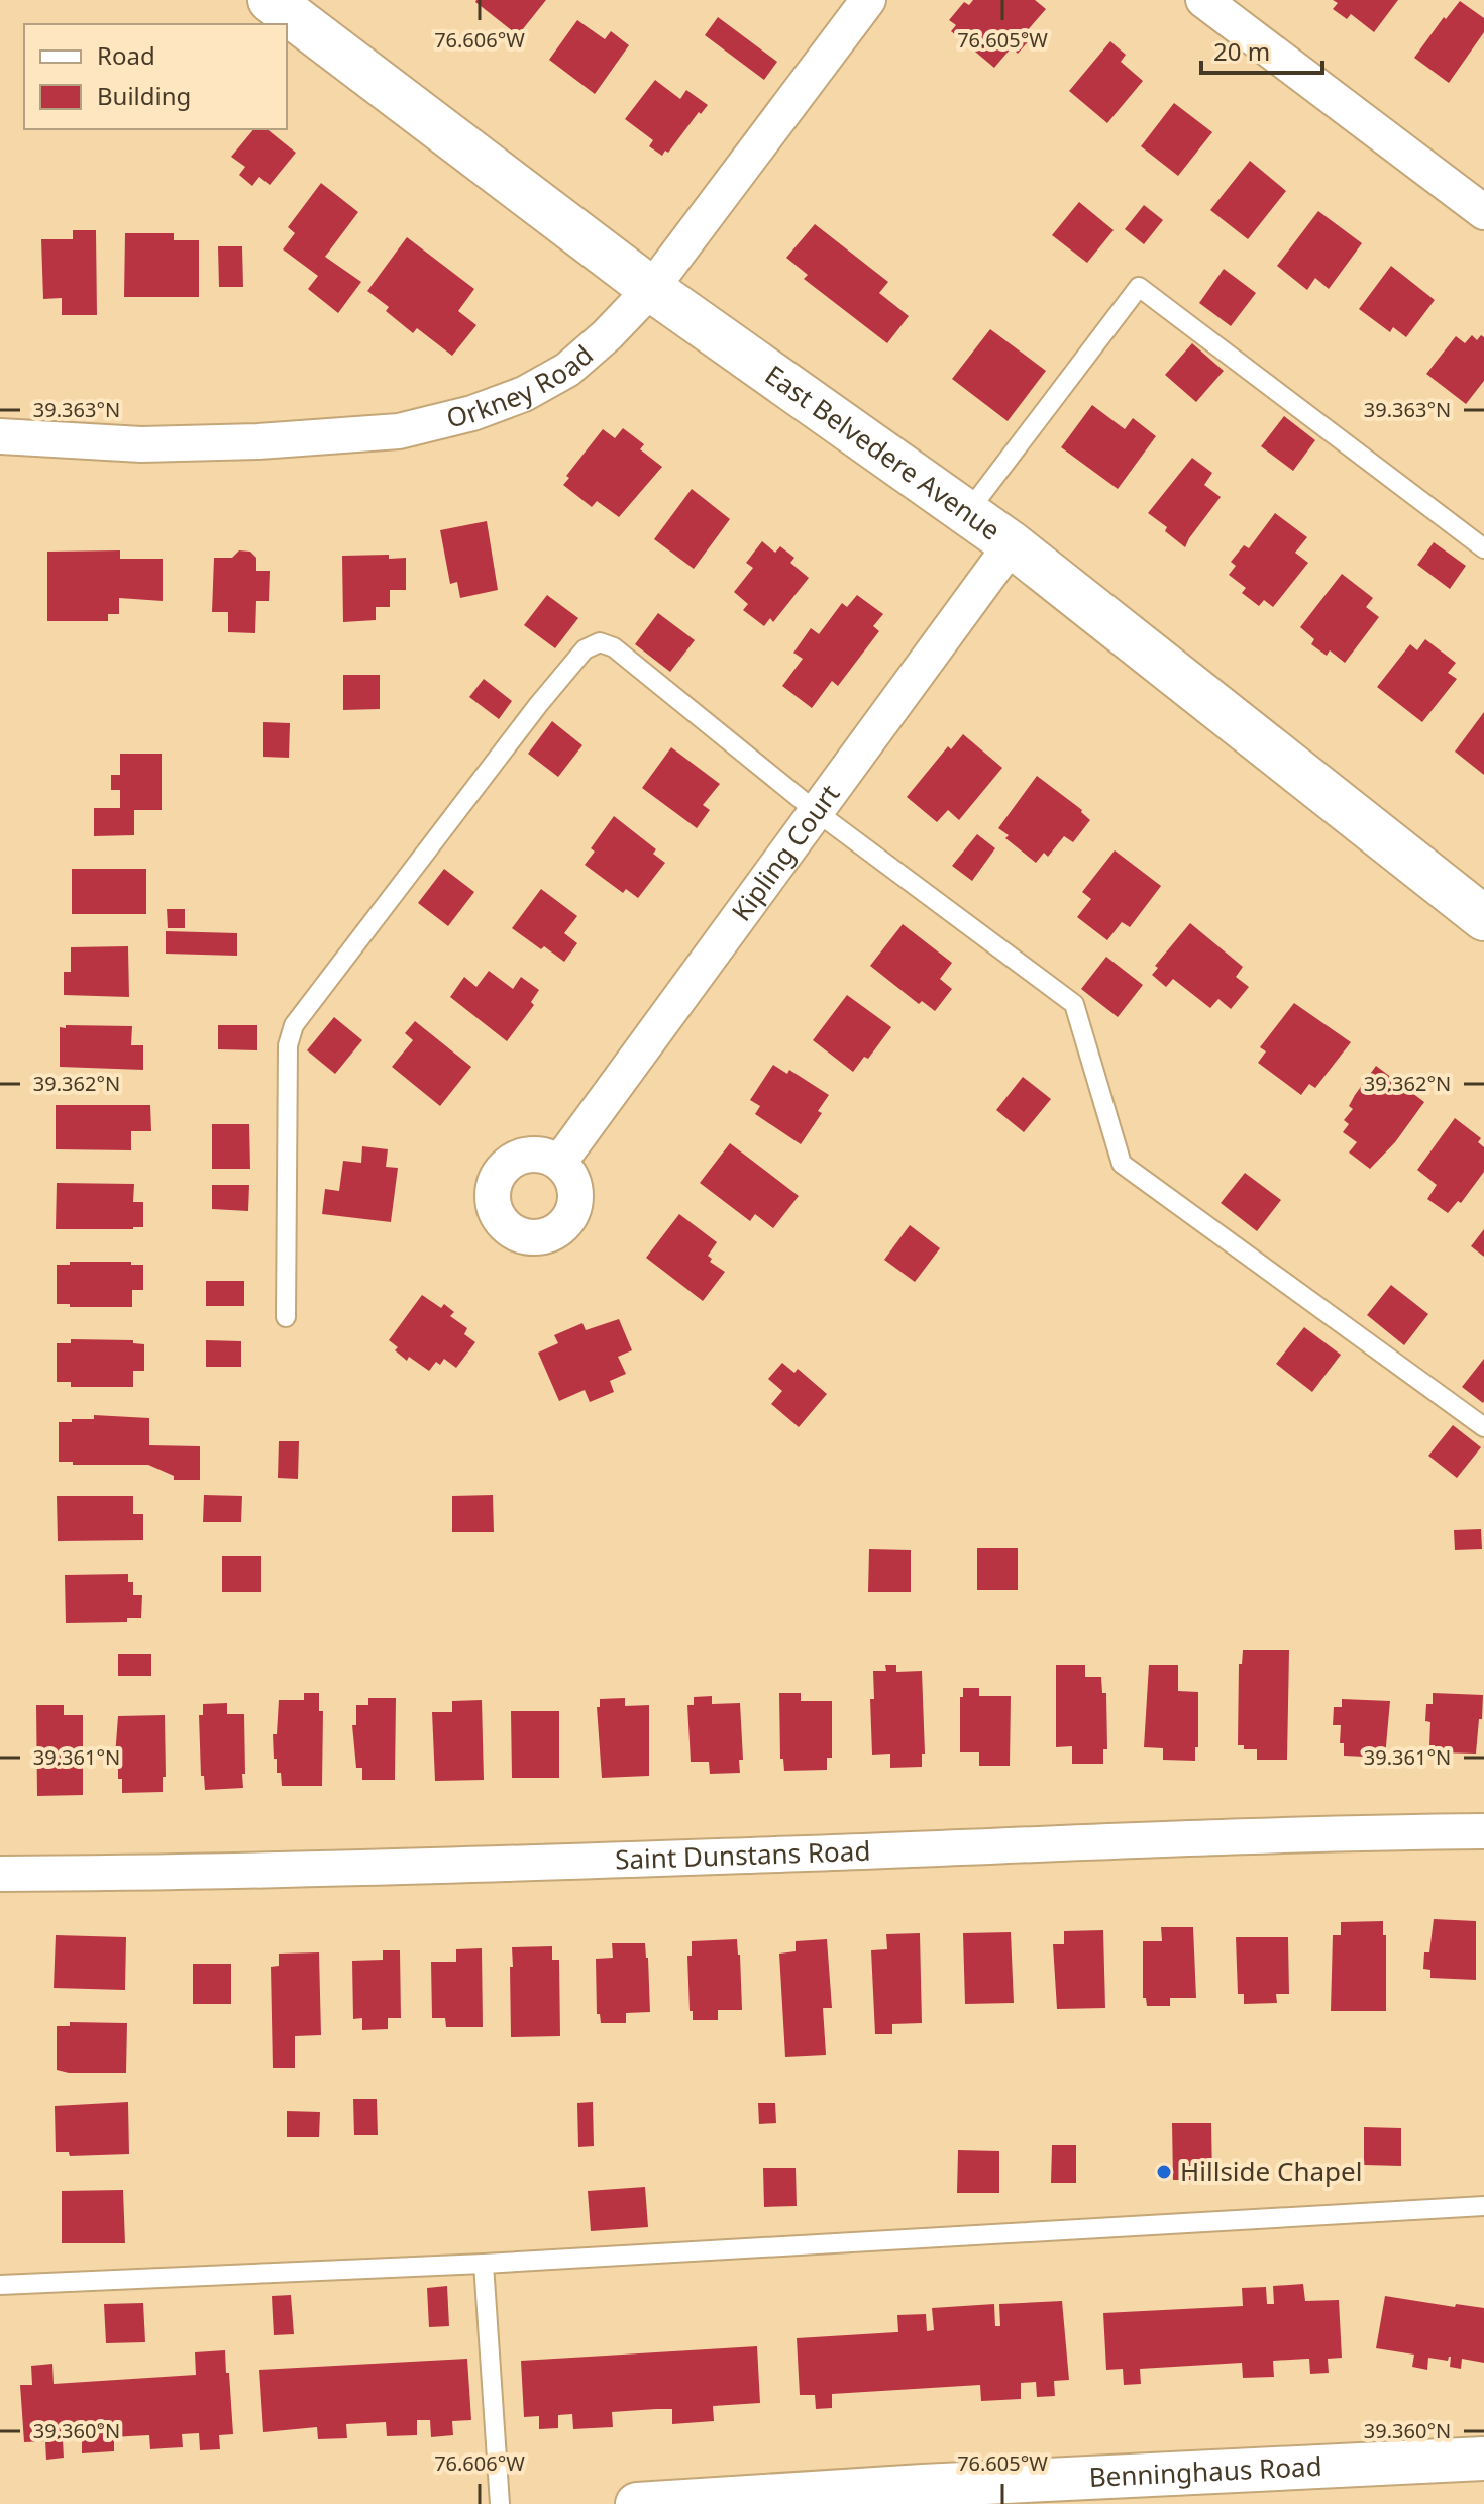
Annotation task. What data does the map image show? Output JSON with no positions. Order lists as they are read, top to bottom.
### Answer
{
  "streets": {
    "main road": ["East Belvedere Avenue"],
    "street": [
      "Orkney Road",
      "Kipling Court",
      "Saint Dunstans Road",
      "Benninghaus Road"
    ]
  },
  "crossings": [
    ["Orkney Road", "East Belvedere Avenue"],
    ["East Belvedere Avenue", "Kipling Court"]
  ],
  "places": ["Hillside Chapel"],
  "legend": ["Road", "Building"],
  "scale_bar": "20 m",
  "coordinates": [
    "76.606°W",
    "76.605°W",
    "39.363°N",
    "39.362°N",
    "39.361°N",
    "39.360°N"
  ]
}
